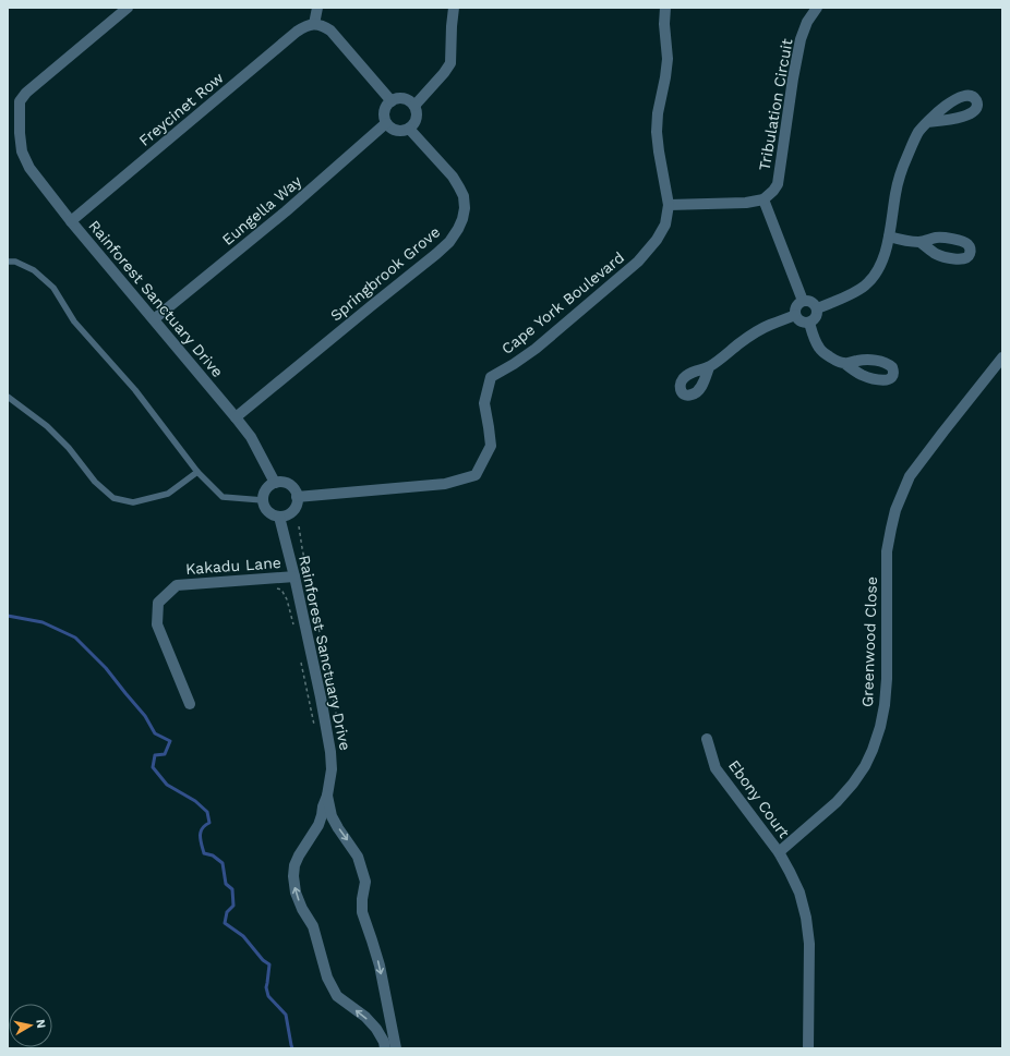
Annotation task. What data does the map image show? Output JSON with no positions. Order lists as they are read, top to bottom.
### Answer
{
  "streets": {
    "street": [
      "Tribulation Circuit",
      "Freycinet Row",
      "Eungella Way",
      "Springbrook Grove",
      "Rainforest Sanctuary Drive",
      "Cape York Boulevard",
      "Kakadu Lane",
      "Greenwood Close",
      "Ebony Court"
    ]
  },
  "crossings": [
    ["Freycinet Row", "Rainforest Sanctuary Drive"],
    ["Eungella Way", "Springbrook Grove"],
    ["Eungella Way", "Rainforest Sanctuary Drive"],
    ["Springbrook Grove", "Rainforest Sanctuary Drive"],
    ["Rainforest Sanctuary Drive", "Cape York Boulevard"],
    ["Rainforest Sanctuary Drive", "Kakadu Lane"],
    ["Greenwood Close", "Ebony Court"]
  ],
  "north": "right"
}
